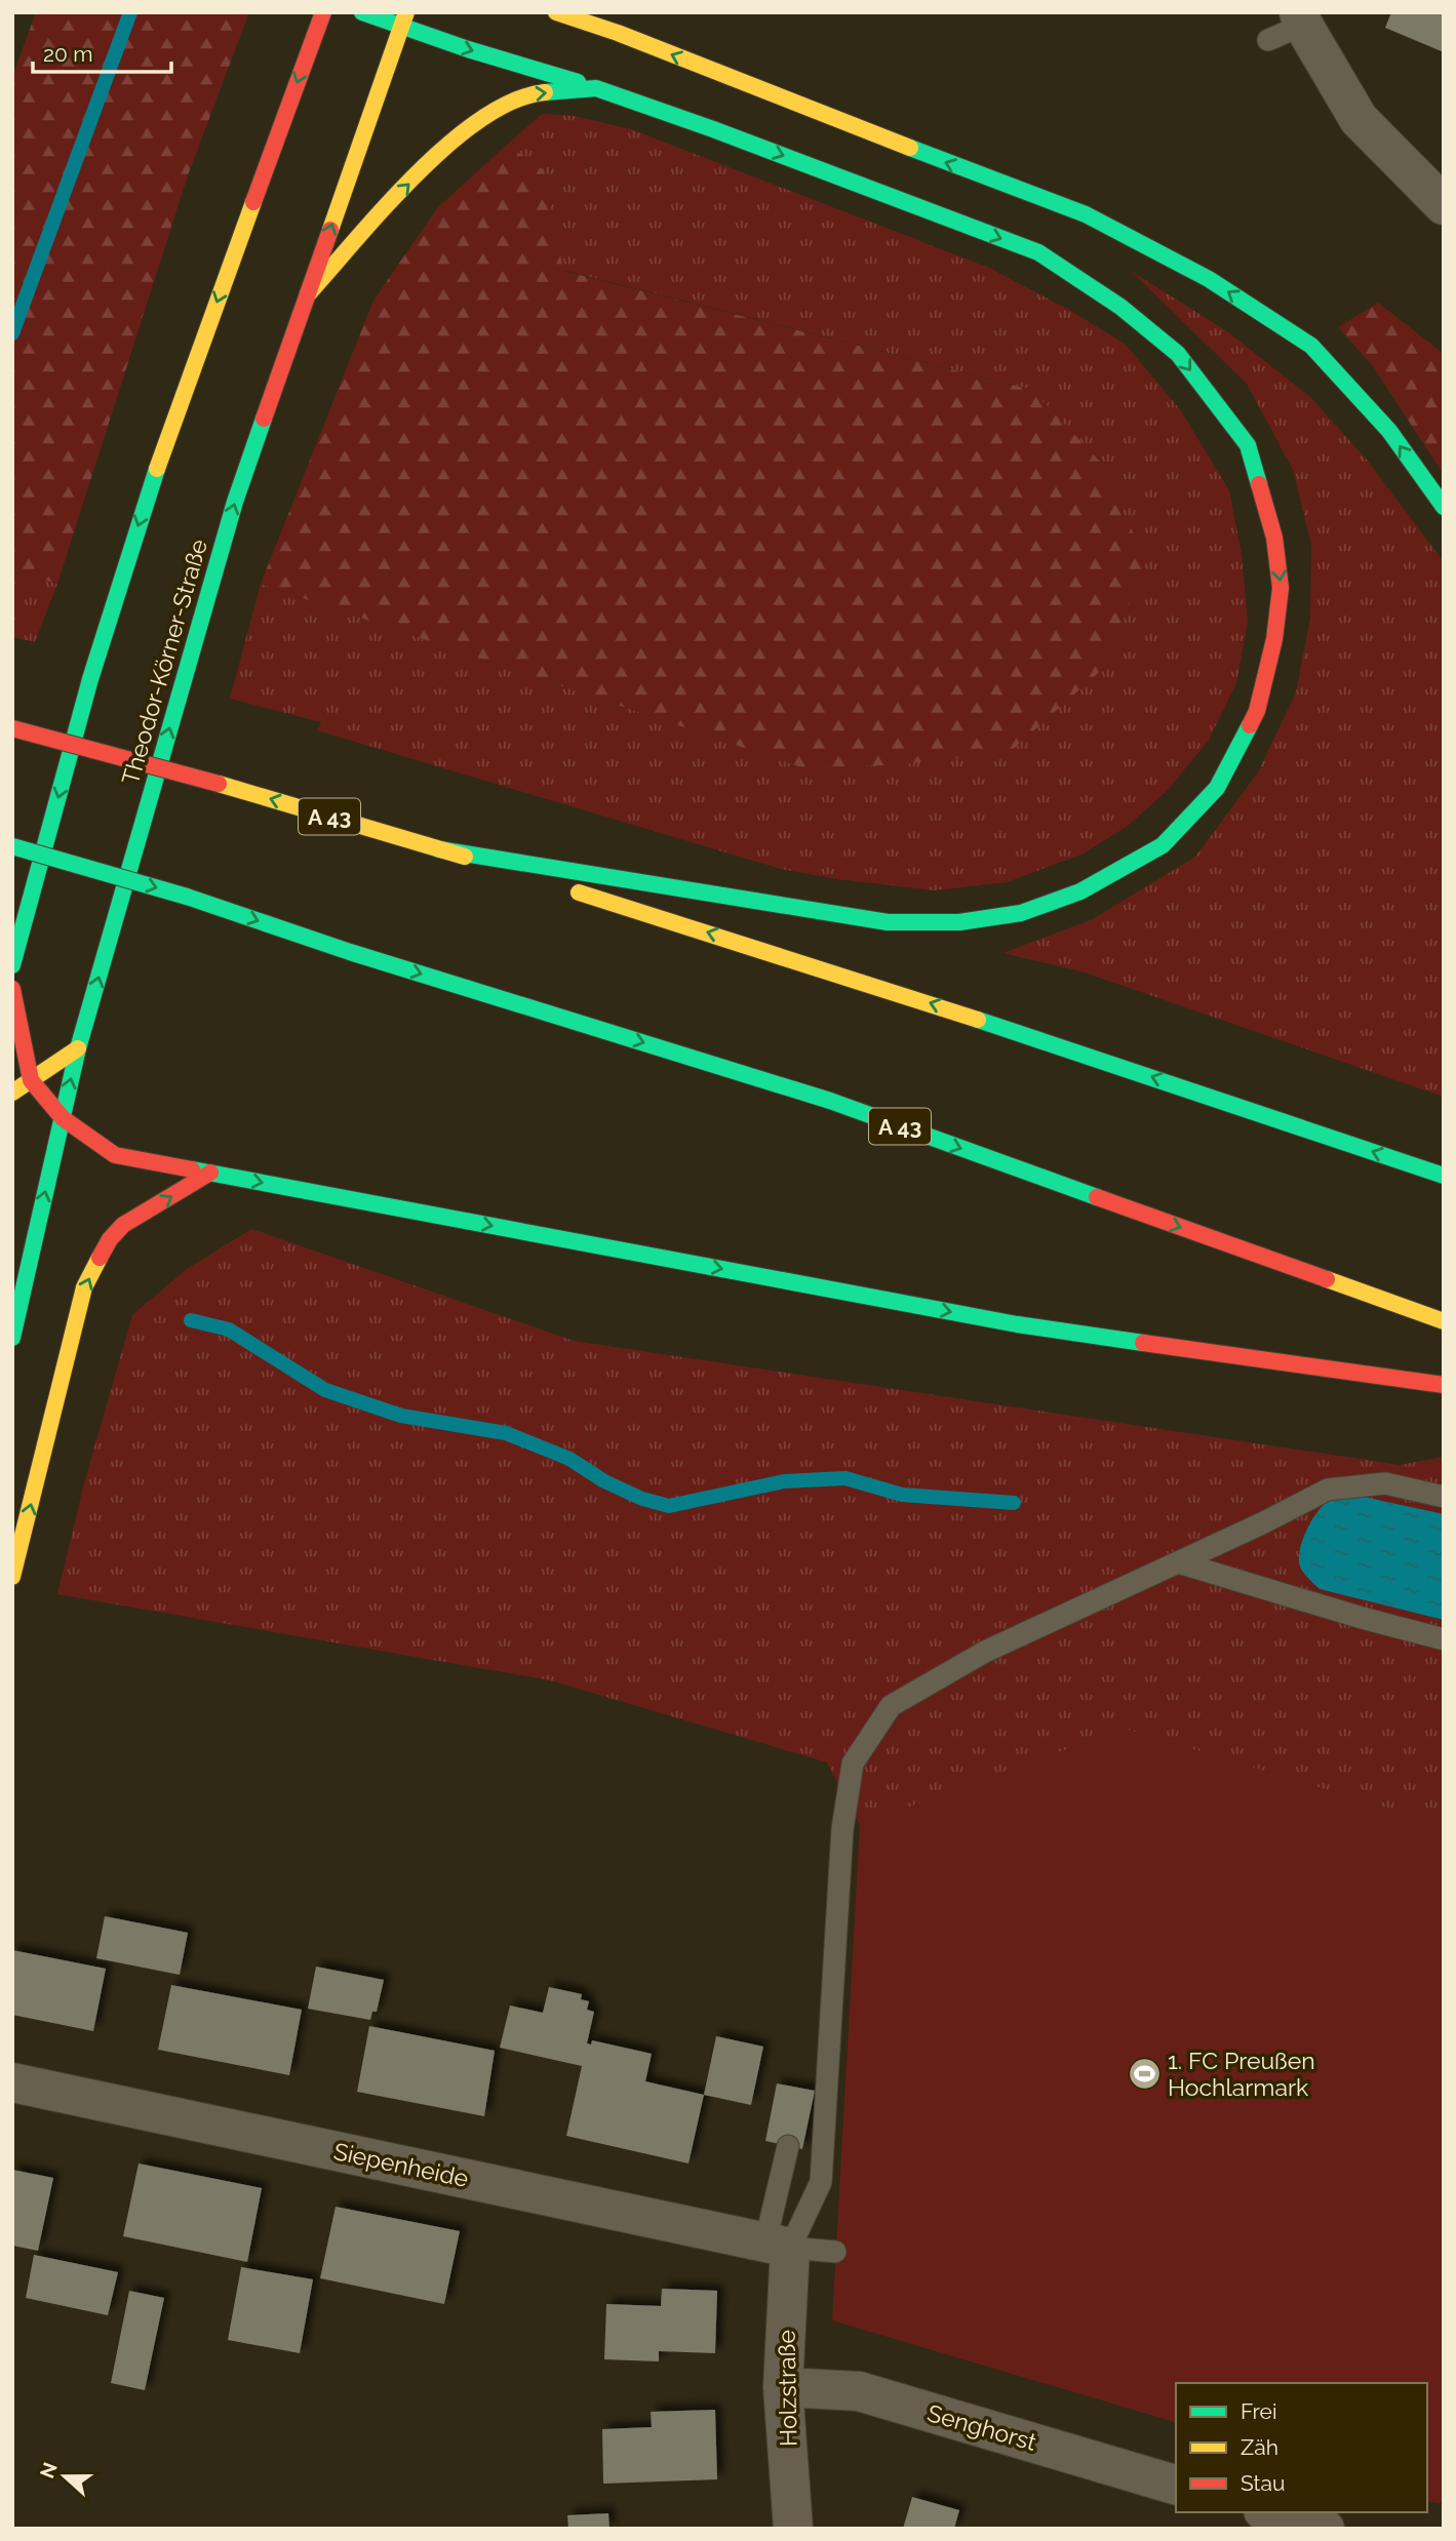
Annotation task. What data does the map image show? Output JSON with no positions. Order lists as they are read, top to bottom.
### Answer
{
  "streets": {
    "main road": ["Theodor-Körner-Straße", "A 43"],
    "street": ["Siepenheide", "Holzstraße", "Senghorst"]
  },
  "crossings": [
    ["Siepenheide", "Holzstraße"],
    ["Holzstraße", "Senghorst"]
  ],
  "places": {
    "sports": ["1. FC Preußen Hochlarmark"]
  },
  "legend": ["Frei", "Zäh", "Stau"],
  "scale_bar": "20 m",
  "north": "left"
}
